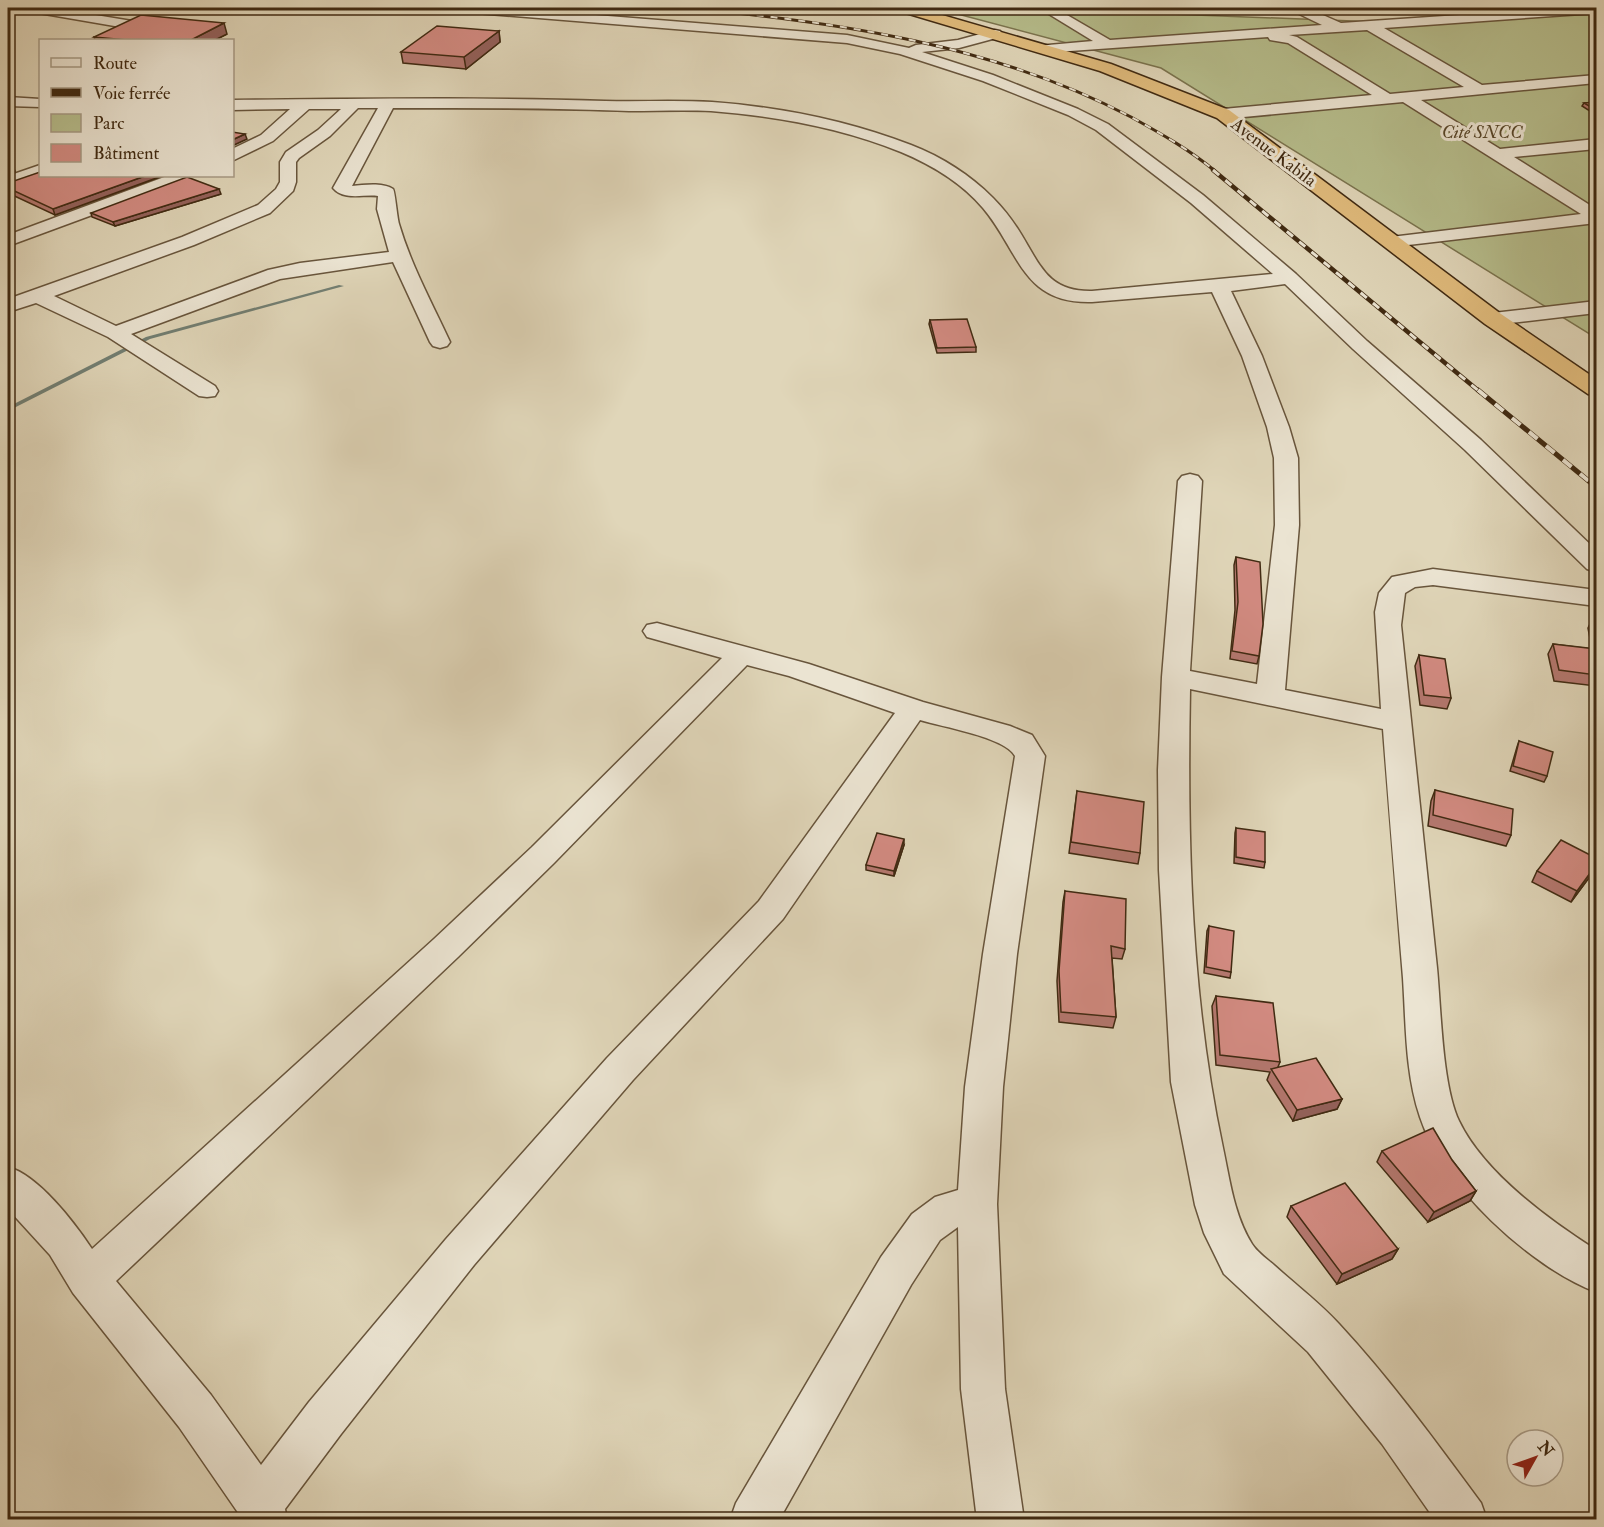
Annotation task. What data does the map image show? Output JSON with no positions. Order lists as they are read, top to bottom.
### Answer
{
  "streets": {
    "highway": ["Avenue Kabila"]
  },
  "parks": ["Cité SNCC"],
  "legend": [
    "Route",
    "Voie ferrée",
    "Parc",
    "Bâtiment"
  ],
  "north": "top right"
}
